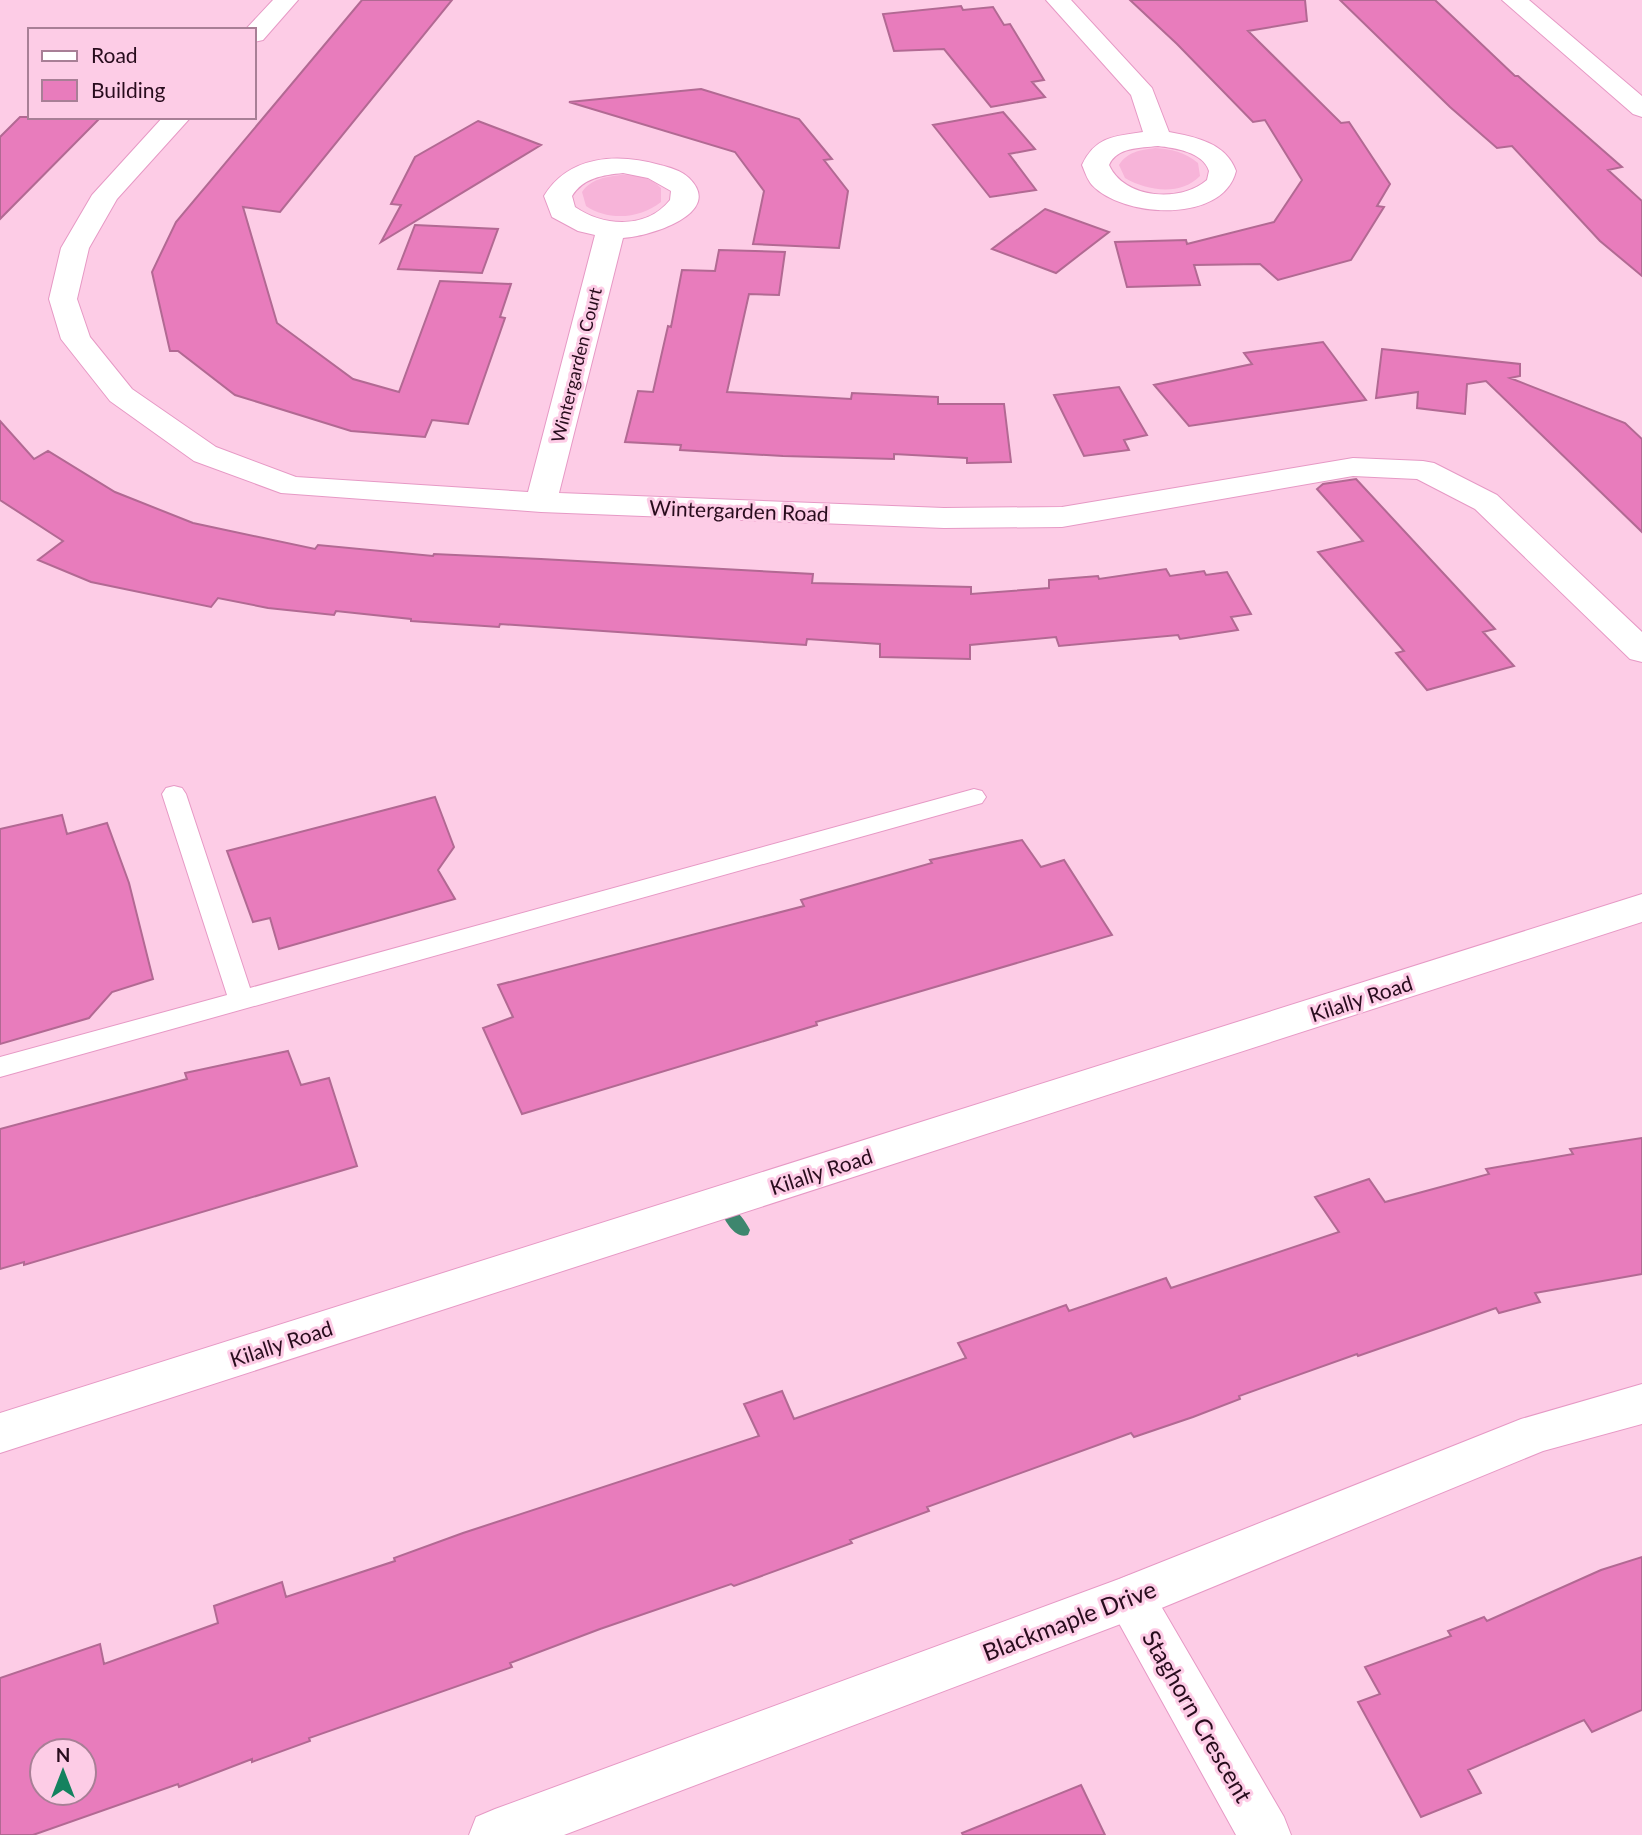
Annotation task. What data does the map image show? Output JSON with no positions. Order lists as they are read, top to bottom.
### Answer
{
  "streets": {
    "street": [
      "Wintergarden Court",
      "Wintergarden Road",
      "Kilally Road",
      "Blackmaple Drive",
      "Staghorn Crescent"
    ]
  },
  "crossings": [
    ["Wintergarden Court", "Wintergarden Road"],
    ["Blackmaple Drive", "Staghorn Crescent"]
  ],
  "legend": ["Road", "Building"],
  "north": "top"
}
